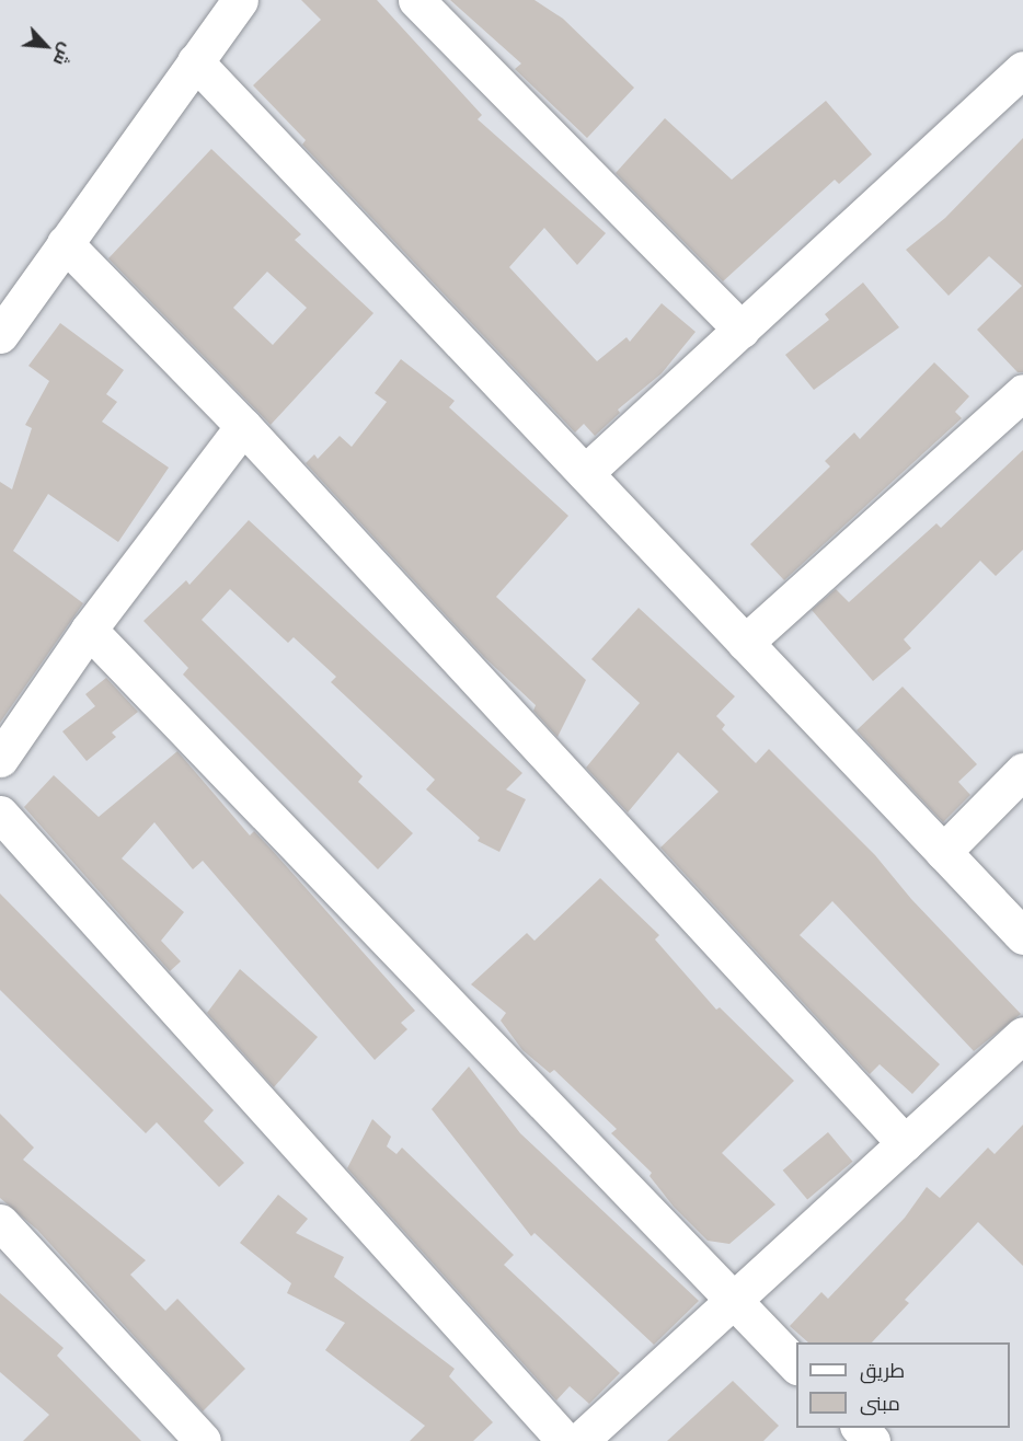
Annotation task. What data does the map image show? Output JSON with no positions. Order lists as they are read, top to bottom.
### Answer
{
  "legend": ["طريق", "مبنى"],
  "north": "bottom right"
}
